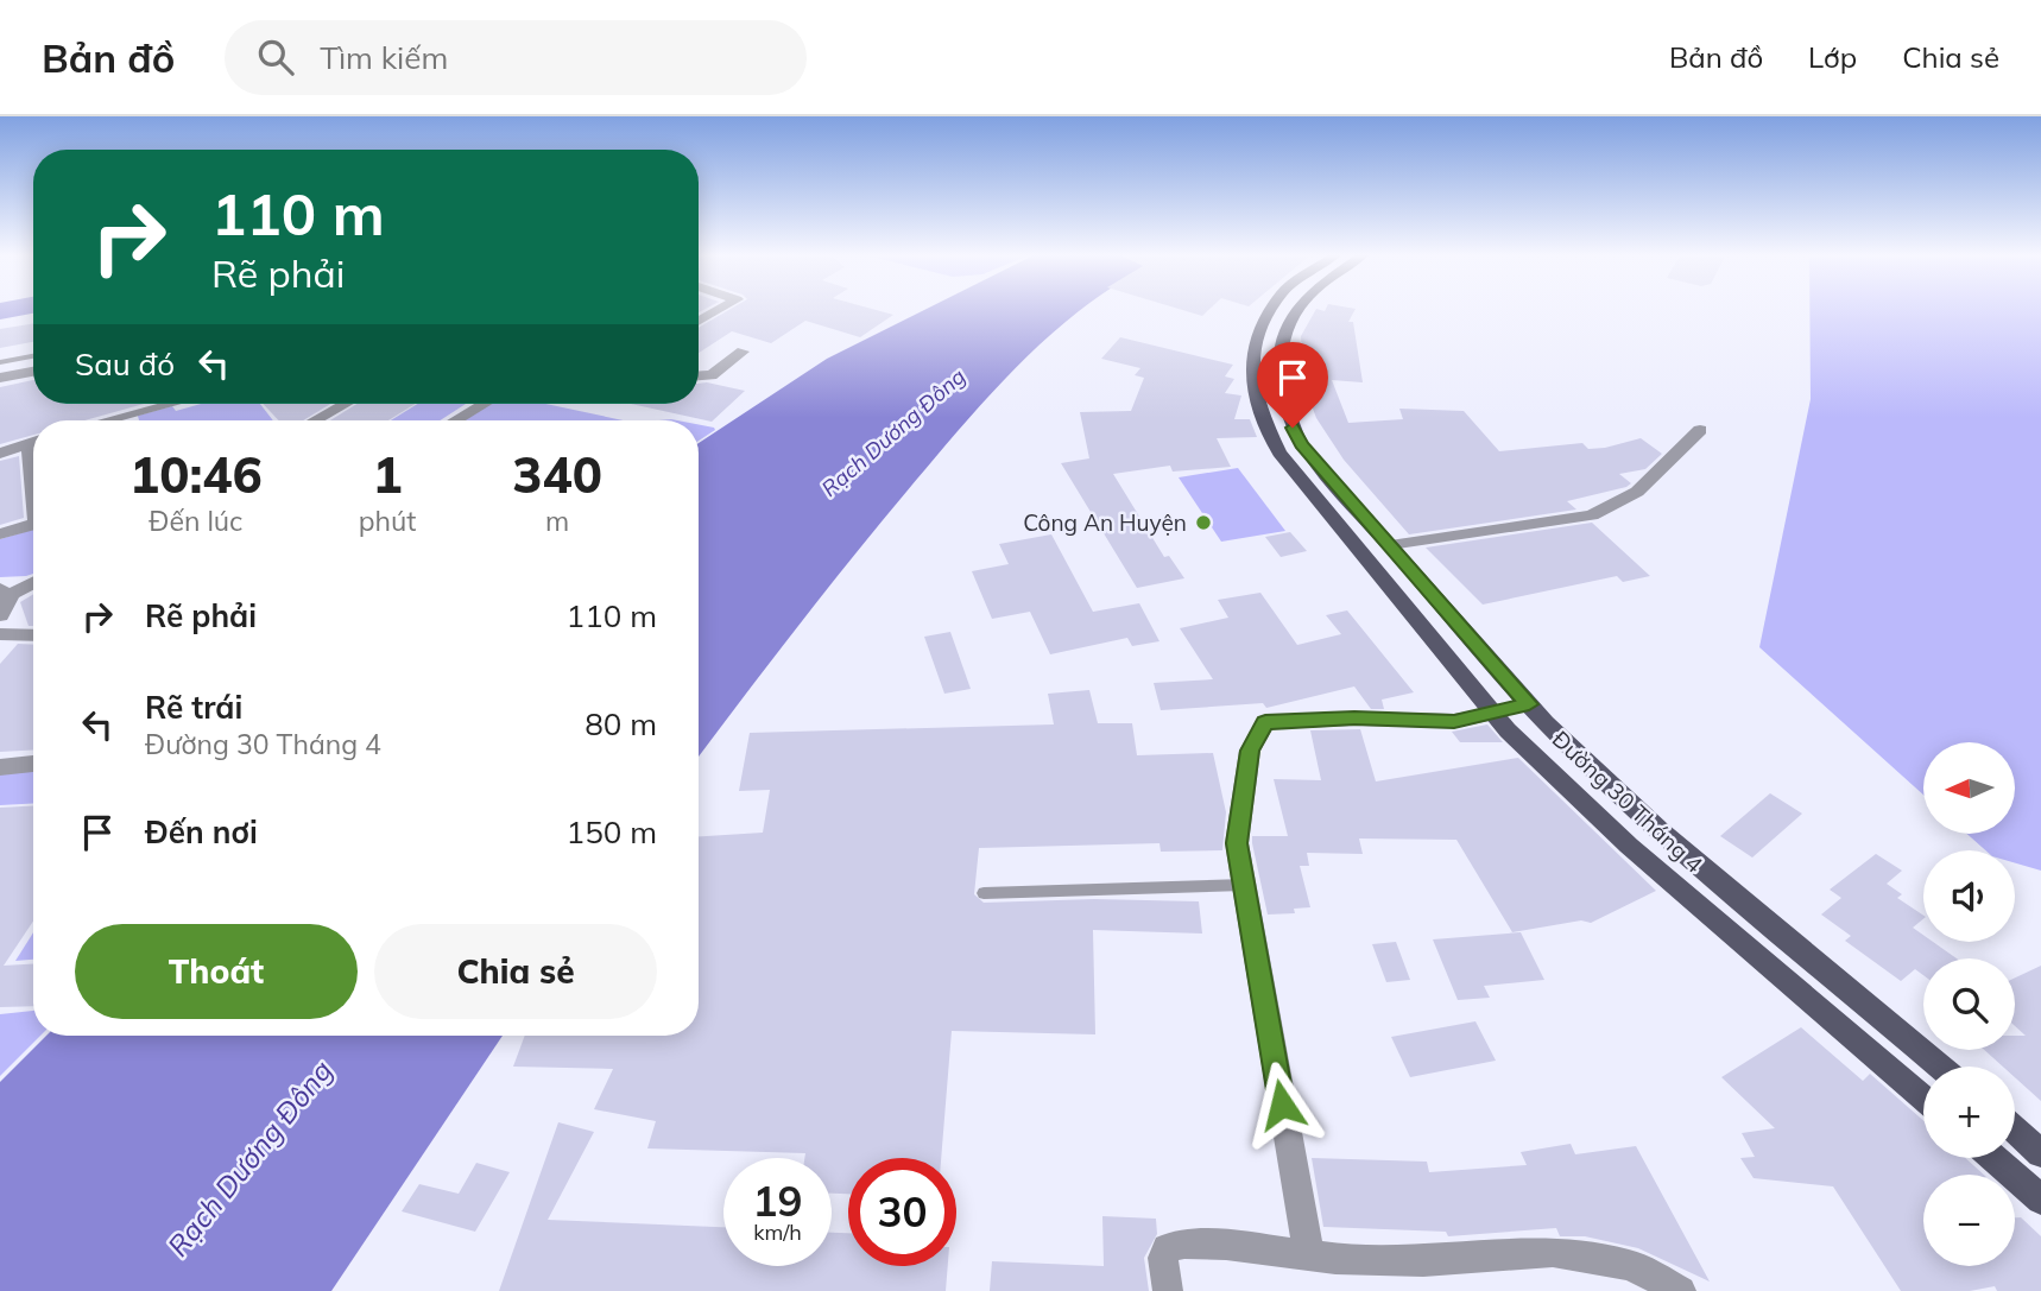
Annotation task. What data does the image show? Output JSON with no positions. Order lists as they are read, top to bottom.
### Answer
{
  "streets": {
    "main road": ["Đường 30 Tháng 4"]
  },
  "water": ["Rạch Dương Đông"],
  "places": ["Công An Huyện"],
  "north": "left",
  "page": {
    "header": "Bản đồ",
    "search": "Tìm kiếm",
    "nav": ["Bản đồ", "Lớp", "Chia sẻ"],
    "turn": ["110 m", "Rẽ phải"],
    "then": "Sau đó",
    "eta": [
      "10:46",
      "Đến lúc",
      "1",
      "phút",
      "340",
      "m"
    ],
    "list": [
      {
        "name": "Rẽ phải",
        "value": "110 m"
      },
      {
        "name": "Rẽ trái",
        "note": "Đường 30 Tháng 4",
        "value": "80 m"
      },
      {
        "name": "Đến nơi",
        "value": "150 m"
      }
    ],
    "map_buttons": ["+", "−"],
    "buttons": ["Thoát", "Chia sẻ"],
    "speed": "19 km/h",
    "limit": "30"
  }
}
